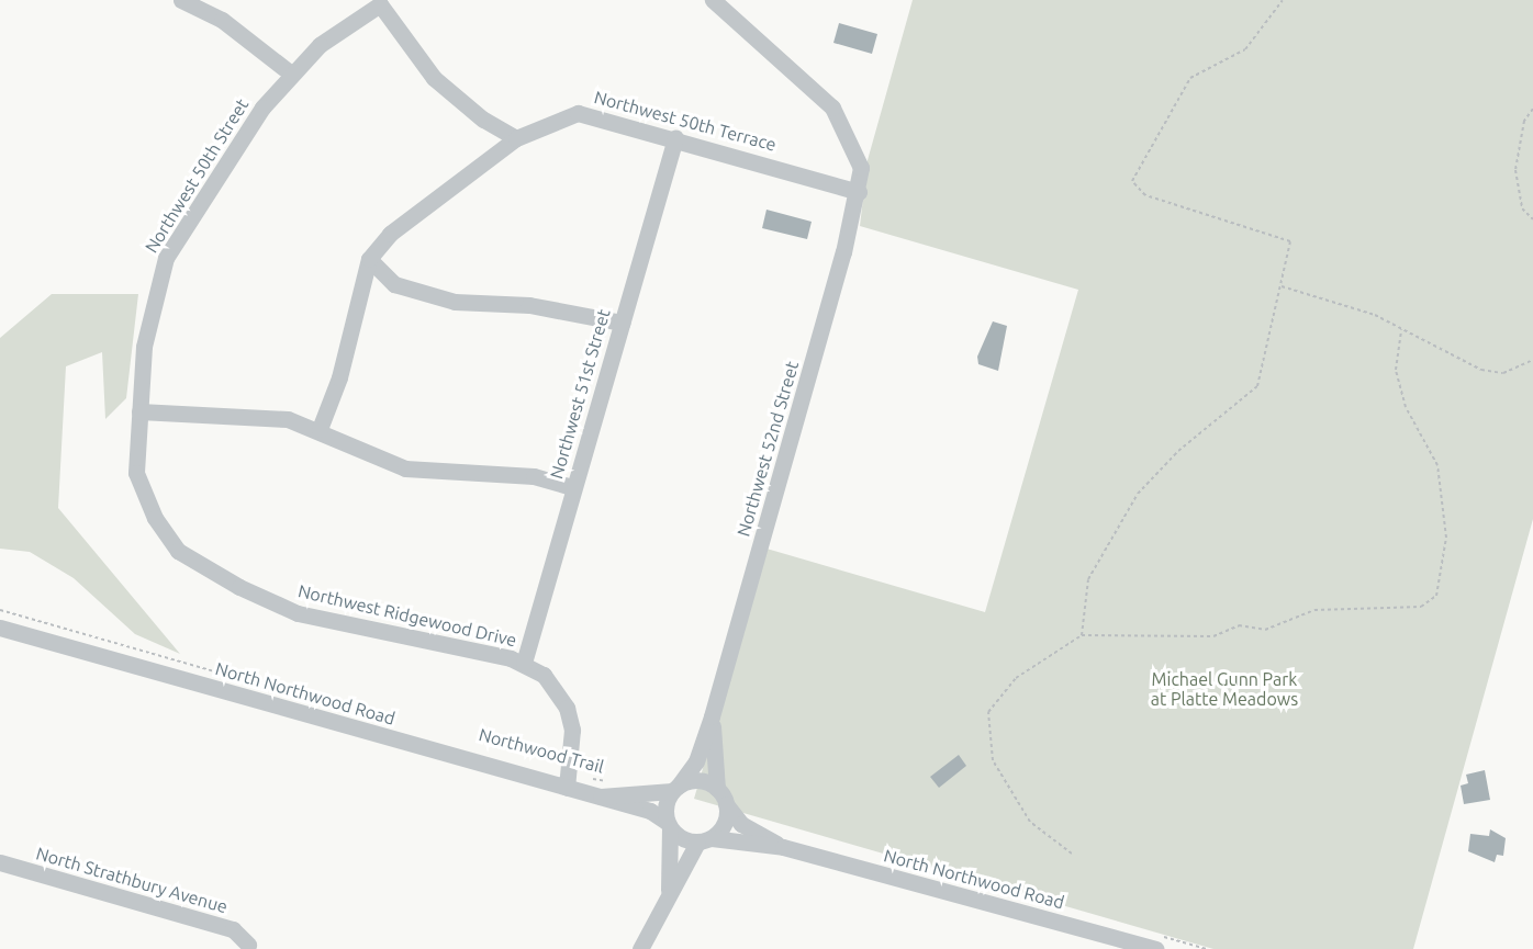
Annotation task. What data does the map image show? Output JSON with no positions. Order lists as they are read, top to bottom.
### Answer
{
  "streets": {
    "street": [
      "Northwest 50th Terrace",
      "Northwest 50th Street",
      "Northwest 51st Street",
      "Northwest 52nd Street",
      "Northwest Ridgewood Drive",
      "North Northwood Road",
      "North Strathbury Avenue"
    ],
    "path": ["Northwood Trail"]
  },
  "crossings": [
    ["Northwest 50th Terrace", "Northwest 50th Street"],
    ["Northwest 50th Terrace", "Northwest 51st Street"],
    ["Northwest 50th Terrace", "Northwest 52nd Street"],
    ["Northwest 50th Street", "Northwest Ridgewood Drive"],
    ["Northwest 51st Street", "Northwest Ridgewood Drive"],
    ["Northwest 52nd Street", "North Northwood Road"],
    ["Northwest Ridgewood Drive", "North Northwood Road"],
    ["Northwest Ridgewood Drive", "Northwood Trail"],
    ["North Northwood Road", "Northwood Trail"]
  ],
  "parks": ["Michael Gunn Park at Platte Meadows"]
}
